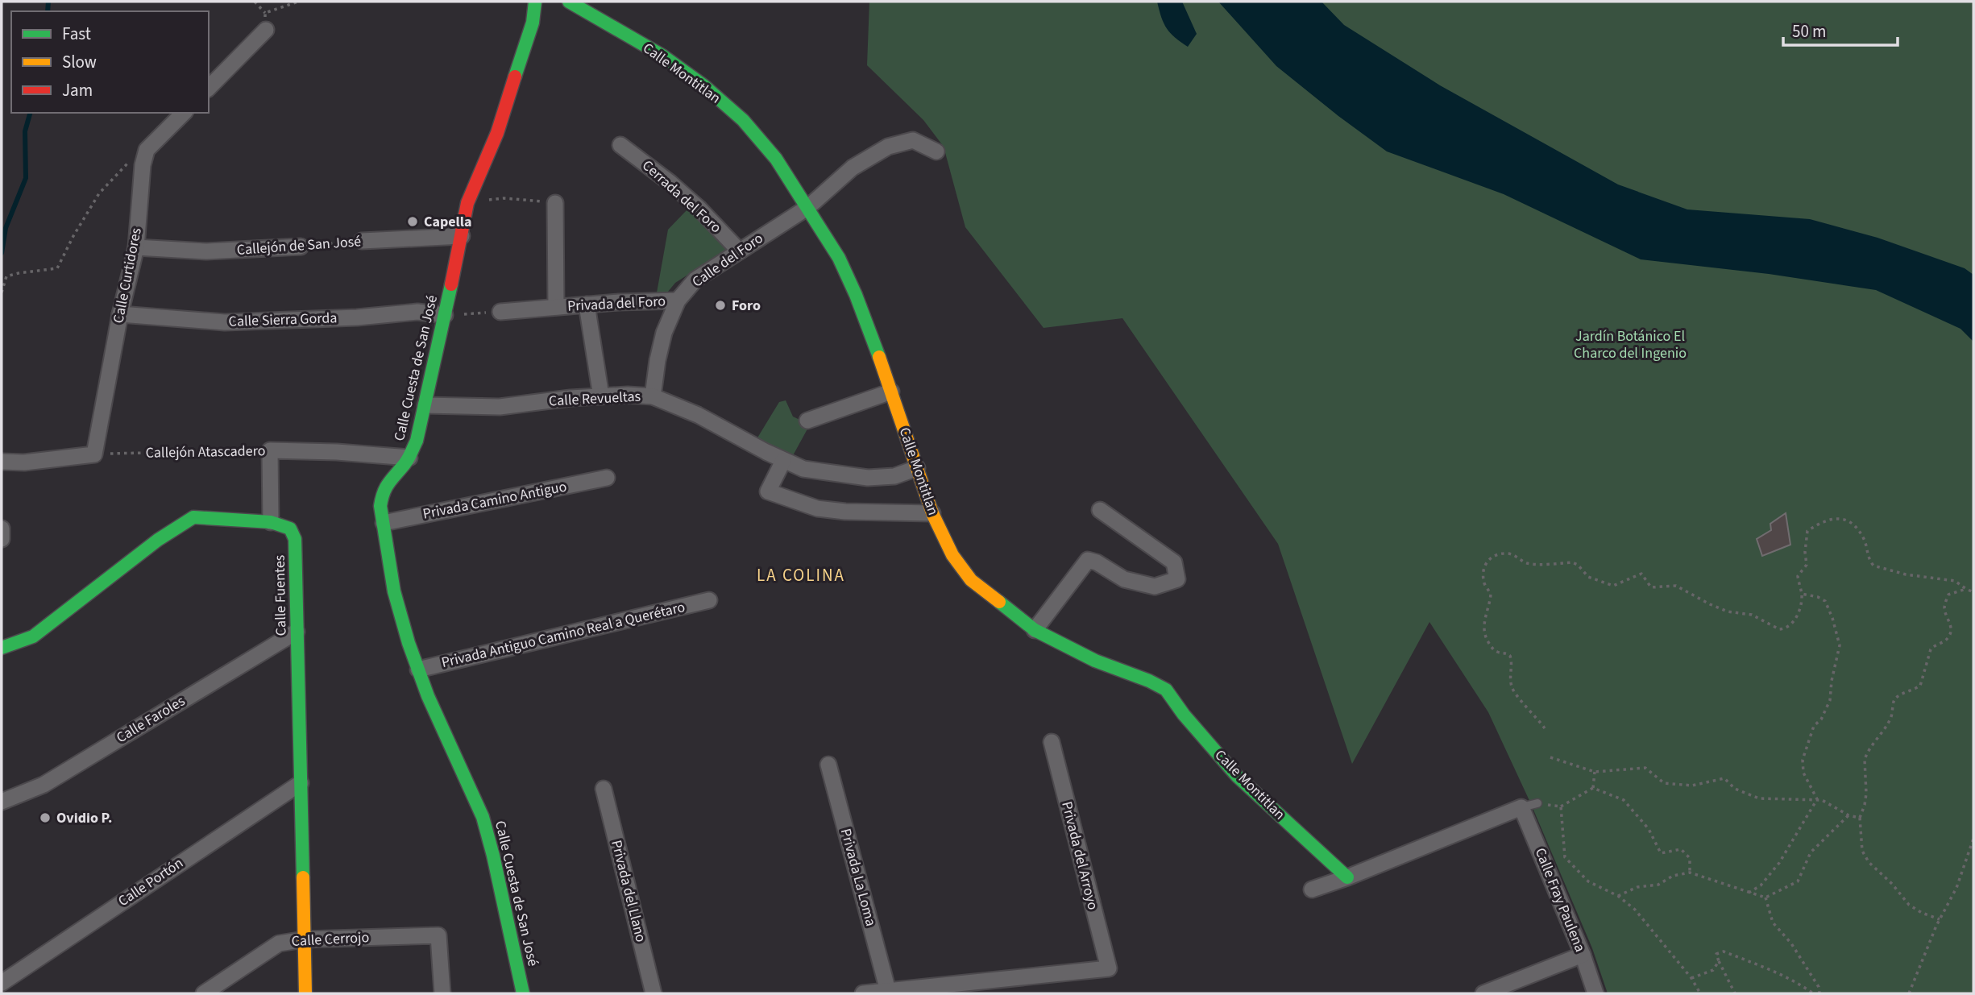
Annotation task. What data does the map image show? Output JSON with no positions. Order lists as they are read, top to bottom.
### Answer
{
  "streets": {
    "street": [
      "Calle Montitlan",
      "Cerrada del Foro",
      "Callejón de San José",
      "Calle del Foro",
      "Calle Curtidores",
      "Privada del Foro",
      "Calle Sierra Gorda",
      "Calle Cuesta de San José",
      "Calle Revueltas",
      "Callejón Atascadero",
      "Privada Camino Antiguo",
      "Calle Fuentes",
      "Privada Antiguo Camino Real a Querétaro",
      "Calle Faroles",
      "Privada del Arroyo",
      "Privada La Loma",
      "Calle Portón",
      "Privada del Llano",
      "Calle Fray Paulena",
      "Calle Cerrojo"
    ]
  },
  "crossings": [
    ["Calle Montitlan", "Calle del Foro"],
    ["Calle Montitlan", "Calle Revueltas"],
    ["Cerrada del Foro", "Calle del Foro"],
    ["Callejón de San José", "Calle Curtidores"],
    ["Callejón de San José", "Calle Cuesta de San José"],
    ["Calle del Foro", "Privada del Foro"],
    ["Calle del Foro", "Calle Revueltas"],
    ["Calle Curtidores", "Calle Sierra Gorda"],
    ["Calle Curtidores", "Callejón Atascadero"],
    ["Calle Sierra Gorda", "Calle Cuesta de San José"],
    ["Calle Cuesta de San José", "Calle Revueltas"],
    ["Calle Cuesta de San José", "Callejón Atascadero"],
    ["Calle Cuesta de San José", "Privada Camino Antiguo"],
    ["Calle Cuesta de San José", "Privada Antiguo Camino Real a Querétaro"],
    ["Calle Fuentes", "Calle Faroles"],
    ["Calle Fuentes", "Calle Portón"],
    ["Calle Fuentes", "Calle Cerrojo"],
    ["Privada del Arroyo", "Privada La Loma"]
  ],
  "districts": ["LA COLINA"],
  "parks": ["Jardín Botánico El Charco del Ingenio"],
  "places": ["Capella", "Foro", "Ovidio P."],
  "legend": ["Fast", "Slow", "Jam"],
  "scale_bar": "50 m"
}
